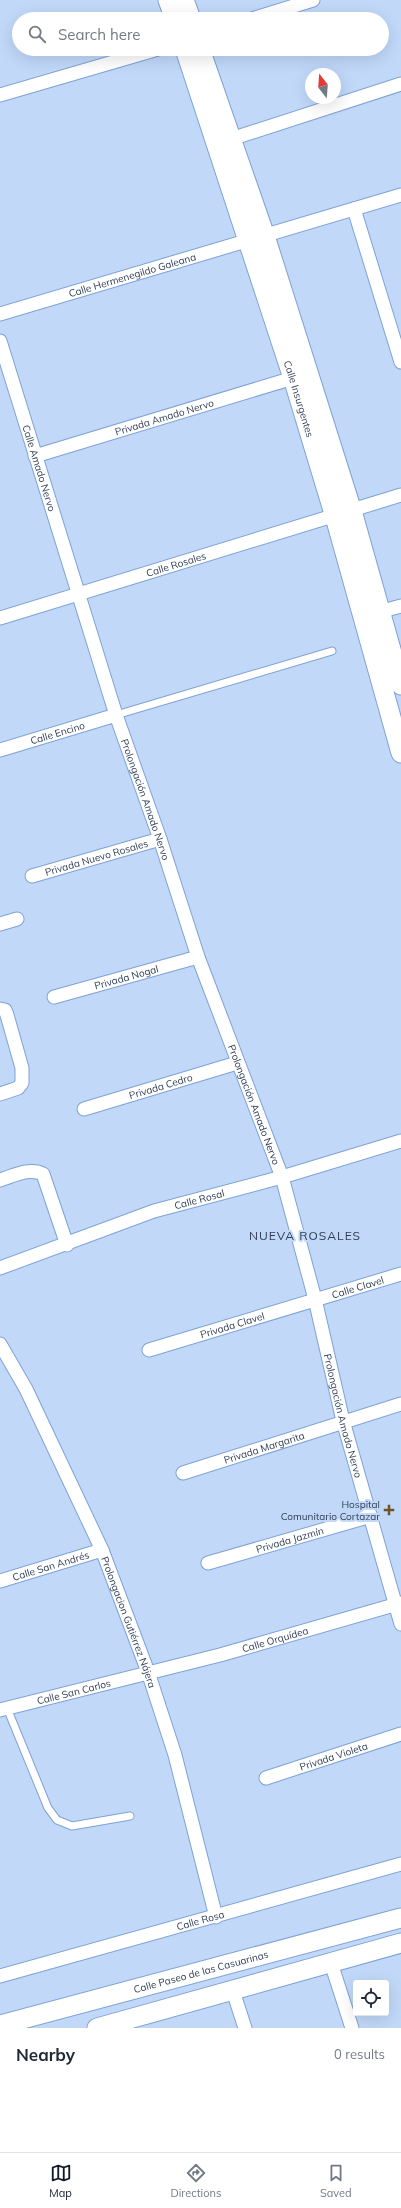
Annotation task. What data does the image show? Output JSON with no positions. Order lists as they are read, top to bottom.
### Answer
{
  "streets": {
    "main road": ["Calle Insurgentes", "Calle Paseo de las Casuarinas"],
    "street": [
      "Calle Hermenegildo Galeana",
      "Privada Amado Nervo",
      "Calle Amado Nervo",
      "Calle Rosales",
      "Calle Encino",
      "Prolongación Amado Nervo",
      "Privada Nuevo Rosales",
      "Privada Nogal",
      "Privada Cedro",
      "Calle Rosal",
      "Calle Clavel",
      "Privada Clavel",
      "Privada Margarita",
      "Privada Jazmín",
      "Calle San Andrés",
      "Prolongacion Gutiérrez Nájera",
      "Calle Orquídea",
      "Calle San Carlos",
      "Privada Violeta",
      "Calle Rosa"
    ]
  },
  "crossings": [
    ["Calle Hermenegildo Galeana", "Calle Insurgentes"],
    ["Calle Insurgentes", "Privada Amado Nervo"],
    ["Calle Insurgentes", "Calle Rosales"],
    ["Privada Amado Nervo", "Calle Amado Nervo"],
    ["Calle Amado Nervo", "Calle Rosales"],
    ["Calle Amado Nervo", "Prolongación Amado Nervo"],
    ["Calle Rosales", "Prolongación Amado Nervo"],
    ["Calle Encino", "Prolongación Amado Nervo"],
    ["Prolongación Amado Nervo", "Privada Nuevo Rosales"],
    ["Prolongación Amado Nervo", "Privada Nogal"],
    ["Prolongación Amado Nervo", "Privada Cedro"],
    ["Prolongación Amado Nervo", "Calle Rosal"],
    ["Prolongación Amado Nervo", "Calle Clavel"],
    ["Prolongación Amado Nervo", "Privada Clavel"],
    ["Prolongación Amado Nervo", "Privada Margarita"],
    ["Prolongación Amado Nervo", "Privada Jazmín"],
    ["Prolongación Amado Nervo", "Calle Orquídea"],
    ["Calle Clavel", "Privada Clavel"],
    ["Calle San Andrés", "Prolongacion Gutiérrez Nájera"],
    ["Prolongacion Gutiérrez Nájera", "Calle Orquídea"],
    ["Prolongacion Gutiérrez Nájera", "Calle San Carlos"],
    ["Prolongacion Gutiérrez Nájera", "Calle Rosa"],
    ["Calle Orquídea", "Calle San Carlos"]
  ],
  "districts": ["NUEVA ROSALES"],
  "places": {
    "health": ["Hospital Comunitario Cortazar"]
  },
  "north": "top",
  "page": {
    "search": "Search here",
    "heading": ["Nearby", "0 results"],
    "nav": ["Map", "Directions", "Saved"]
  }
}
